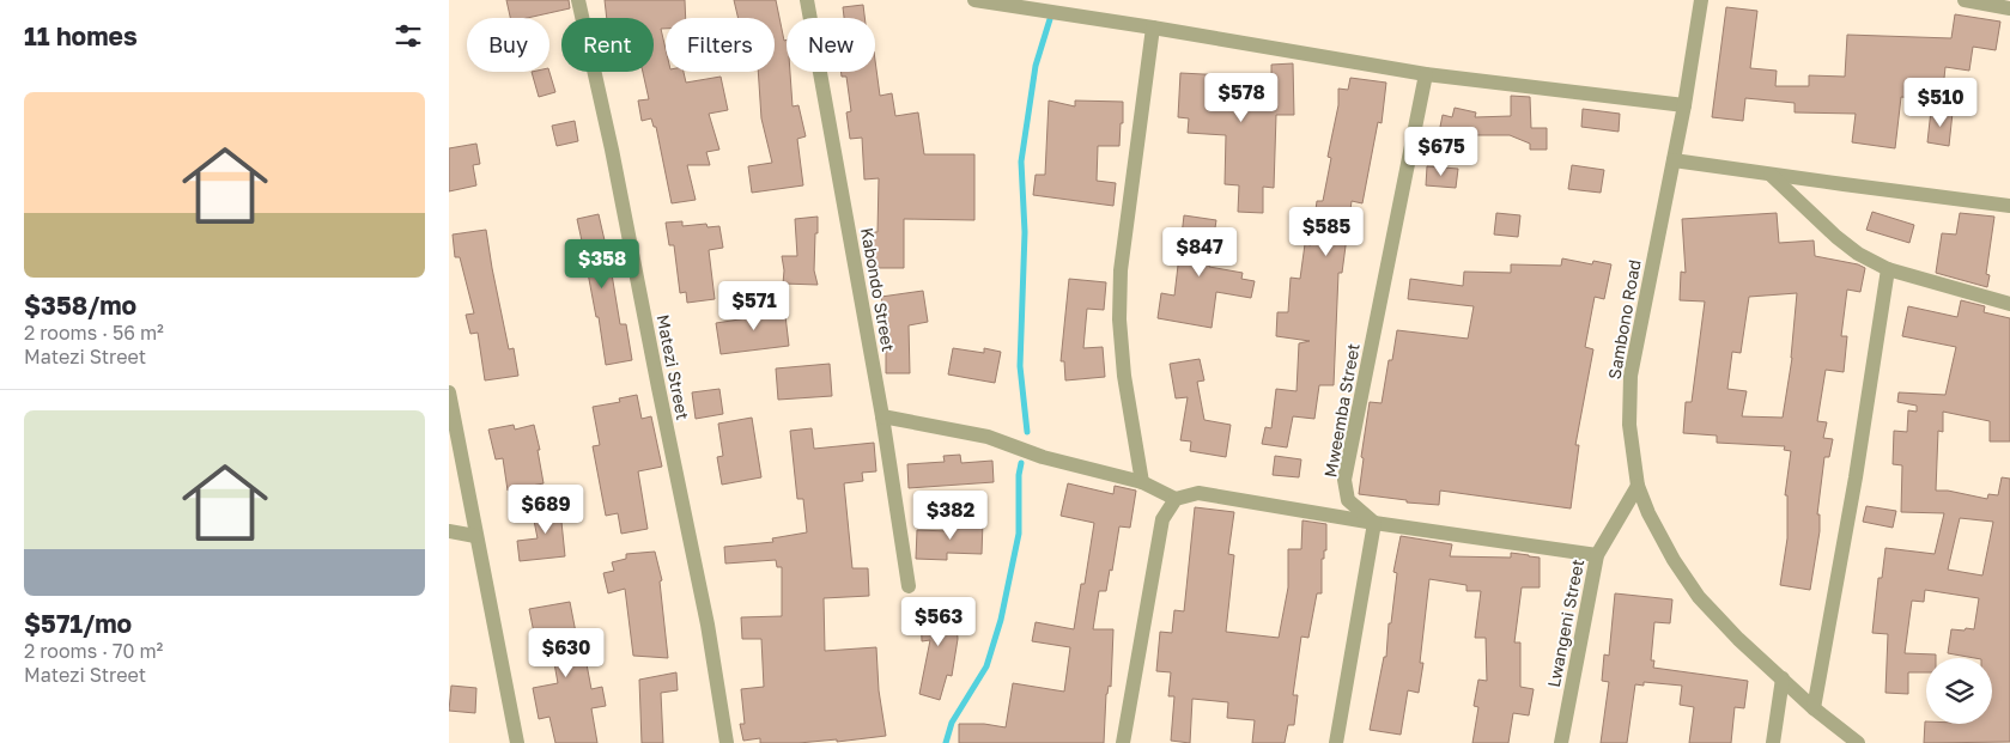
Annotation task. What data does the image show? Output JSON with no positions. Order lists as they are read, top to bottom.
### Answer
{
  "streets": {
    "street": [
      "Kabondo Street",
      "Sambono Road",
      "Matezi Street",
      "Mweemba Street",
      "Lwangeni Street"
    ]
  },
  "crossings": [
    ["Sambono Road", "Lwangeni Street"]
  ],
  "page": {
    "heading": "11 homes",
    "chip": [
      "Buy",
      "Rent",
      "Filters",
      "New"
    ],
    "list": [
      {
        "name": "$358/mo",
        "note": "2 rooms · 56 m² · Matezi Street"
      },
      {
        "name": "$571/mo",
        "note": "2 rooms · 70 m² · Matezi Street"
      }
    ],
    "price": [
      "$578",
      "$510",
      "$675",
      "$585",
      "$847",
      "$358",
      "$571",
      "$689",
      "$382",
      "$563",
      "$630"
    ]
  }
}
